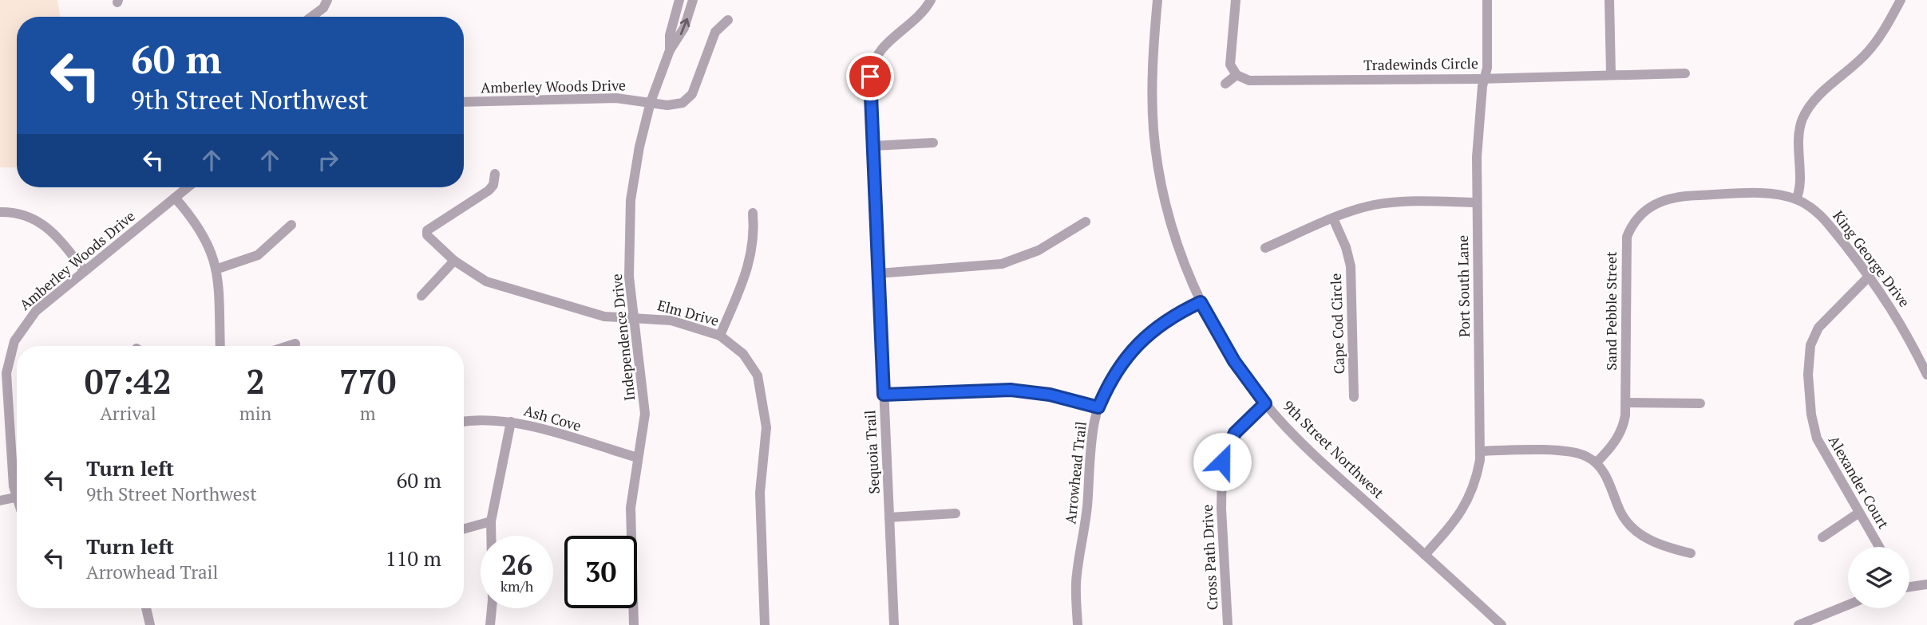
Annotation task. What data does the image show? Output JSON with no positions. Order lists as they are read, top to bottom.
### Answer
{
  "streets": {
    "street": [
      "Tradewinds Circle",
      "Amberley Woods Drive",
      "King George Drive",
      "Port South Lane",
      "Sand Pebble Street",
      "Elm Drive",
      "Cape Cod Circle",
      "Independence Drive",
      "Ash Cove",
      "9th Street Northwest",
      "Sequoia Trail",
      "Arrowhead Trail",
      "Alexander Court",
      "Cross Path Drive"
    ]
  },
  "crossings": [
    ["Tradewinds Circle", "Port South Lane"],
    ["Amberley Woods Drive", "Independence Drive"],
    ["King George Drive", "Sand Pebble Street"],
    ["King George Drive", "Alexander Court"],
    ["Port South Lane", "9th Street Northwest"],
    ["Elm Drive", "Independence Drive"],
    ["Independence Drive", "Ash Cove"],
    ["9th Street Northwest", "Arrowhead Trail"],
    ["9th Street Northwest", "Cross Path Drive"]
  ],
  "page": {
    "turn": ["60 m", "9th Street Northwest"],
    "eta": [
      "07:42",
      "Arrival",
      "2",
      "min",
      "770",
      "m"
    ],
    "list": [
      {
        "name": "Turn left",
        "note": "9th Street Northwest",
        "value": "60 m"
      },
      {
        "name": "Turn left",
        "note": "Arrowhead Trail",
        "value": "110 m"
      }
    ],
    "speed": "26 km/h",
    "limit": "30"
  }
}
